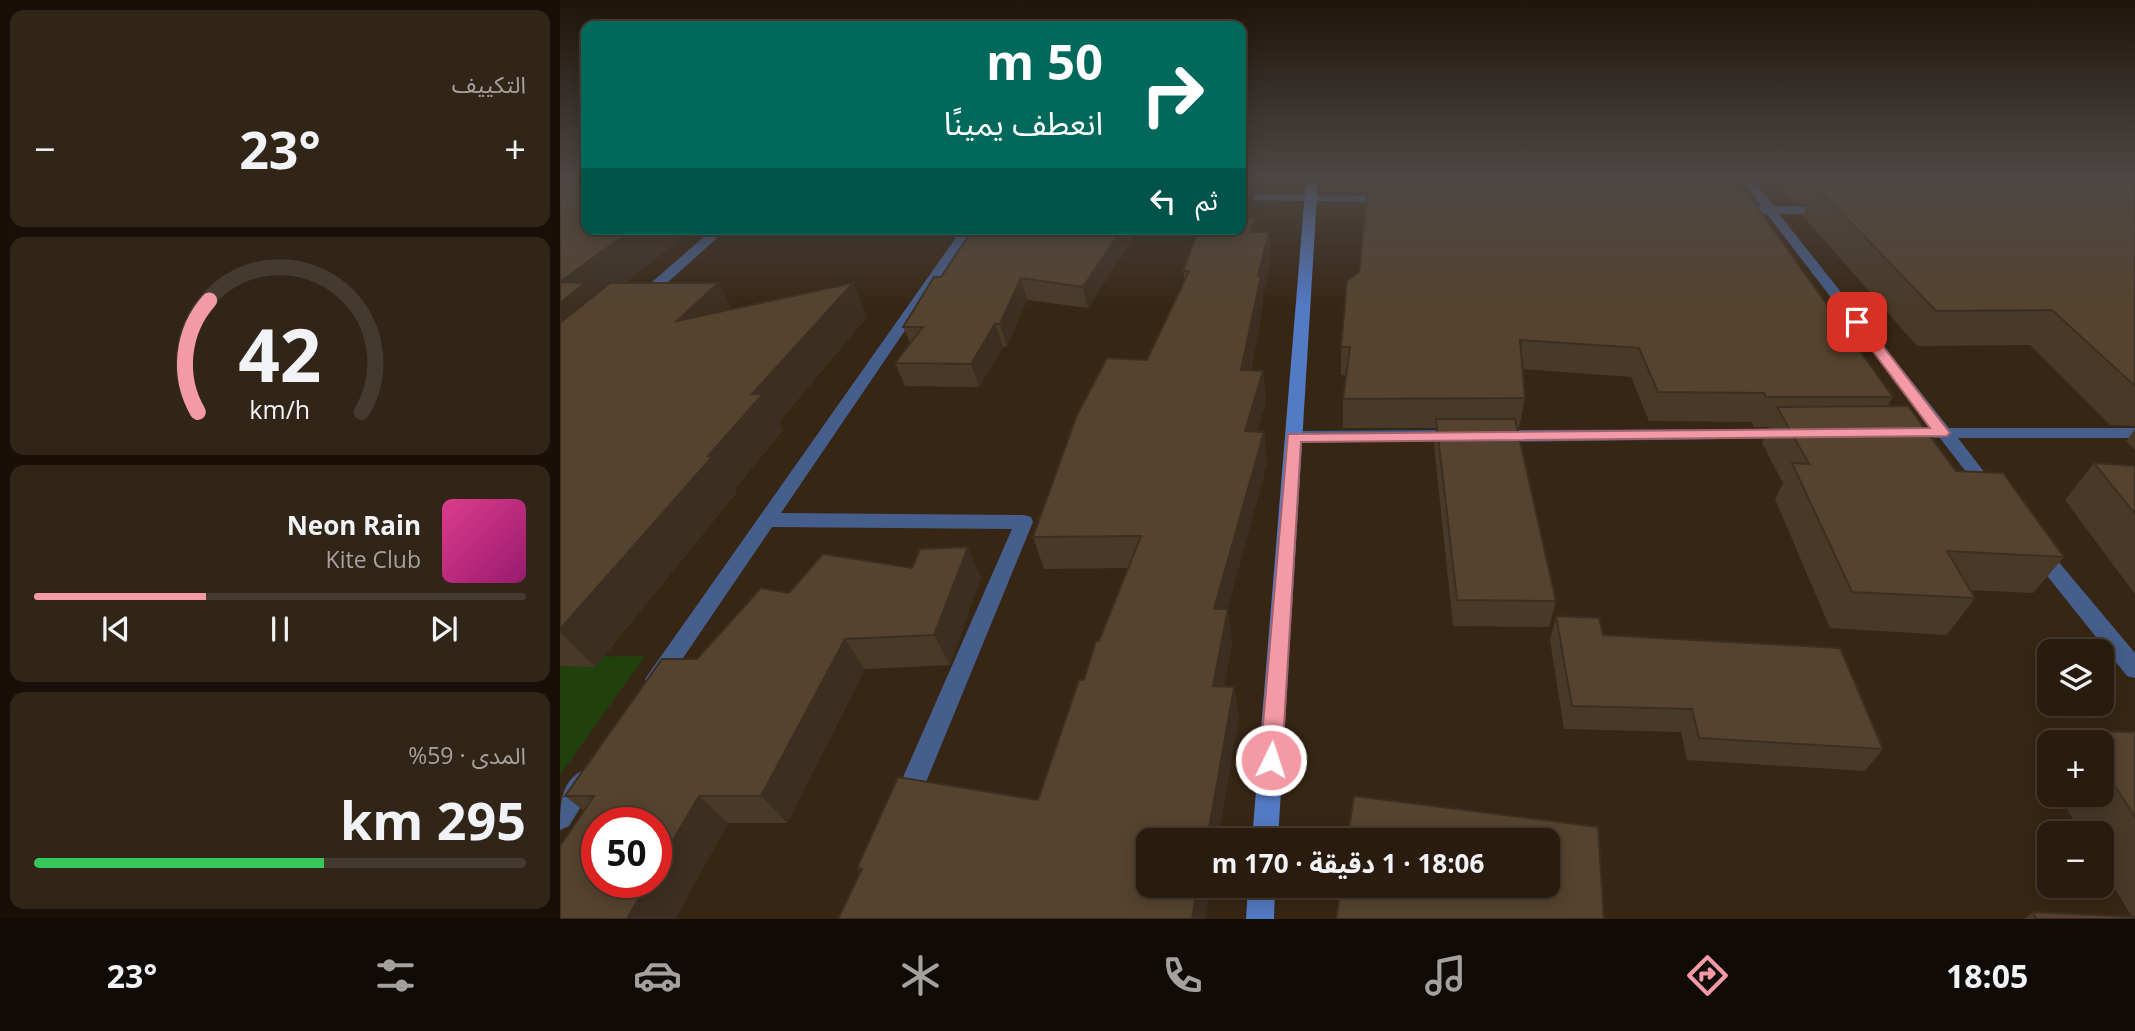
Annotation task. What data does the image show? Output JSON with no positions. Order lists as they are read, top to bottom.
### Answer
{
  "page": {
    "tile": [
      "التكييف",
      ["المدى · 59%", "295 km"]
    ],
    "turn": ["50 m", "انعطف يمينًا"],
    "heat": ["−", "23°", "+"],
    "then": "ثم",
    "song": ["Neon Rain", "Kite Club"],
    "map_buttons": ["+", "−"],
    "limit": "50",
    "trip": "18:06 · 1 دقيقة · 170 m",
    "tabs": ["18:05", "23°"],
    "gauge": ["42", "km/h"]
  }
}
